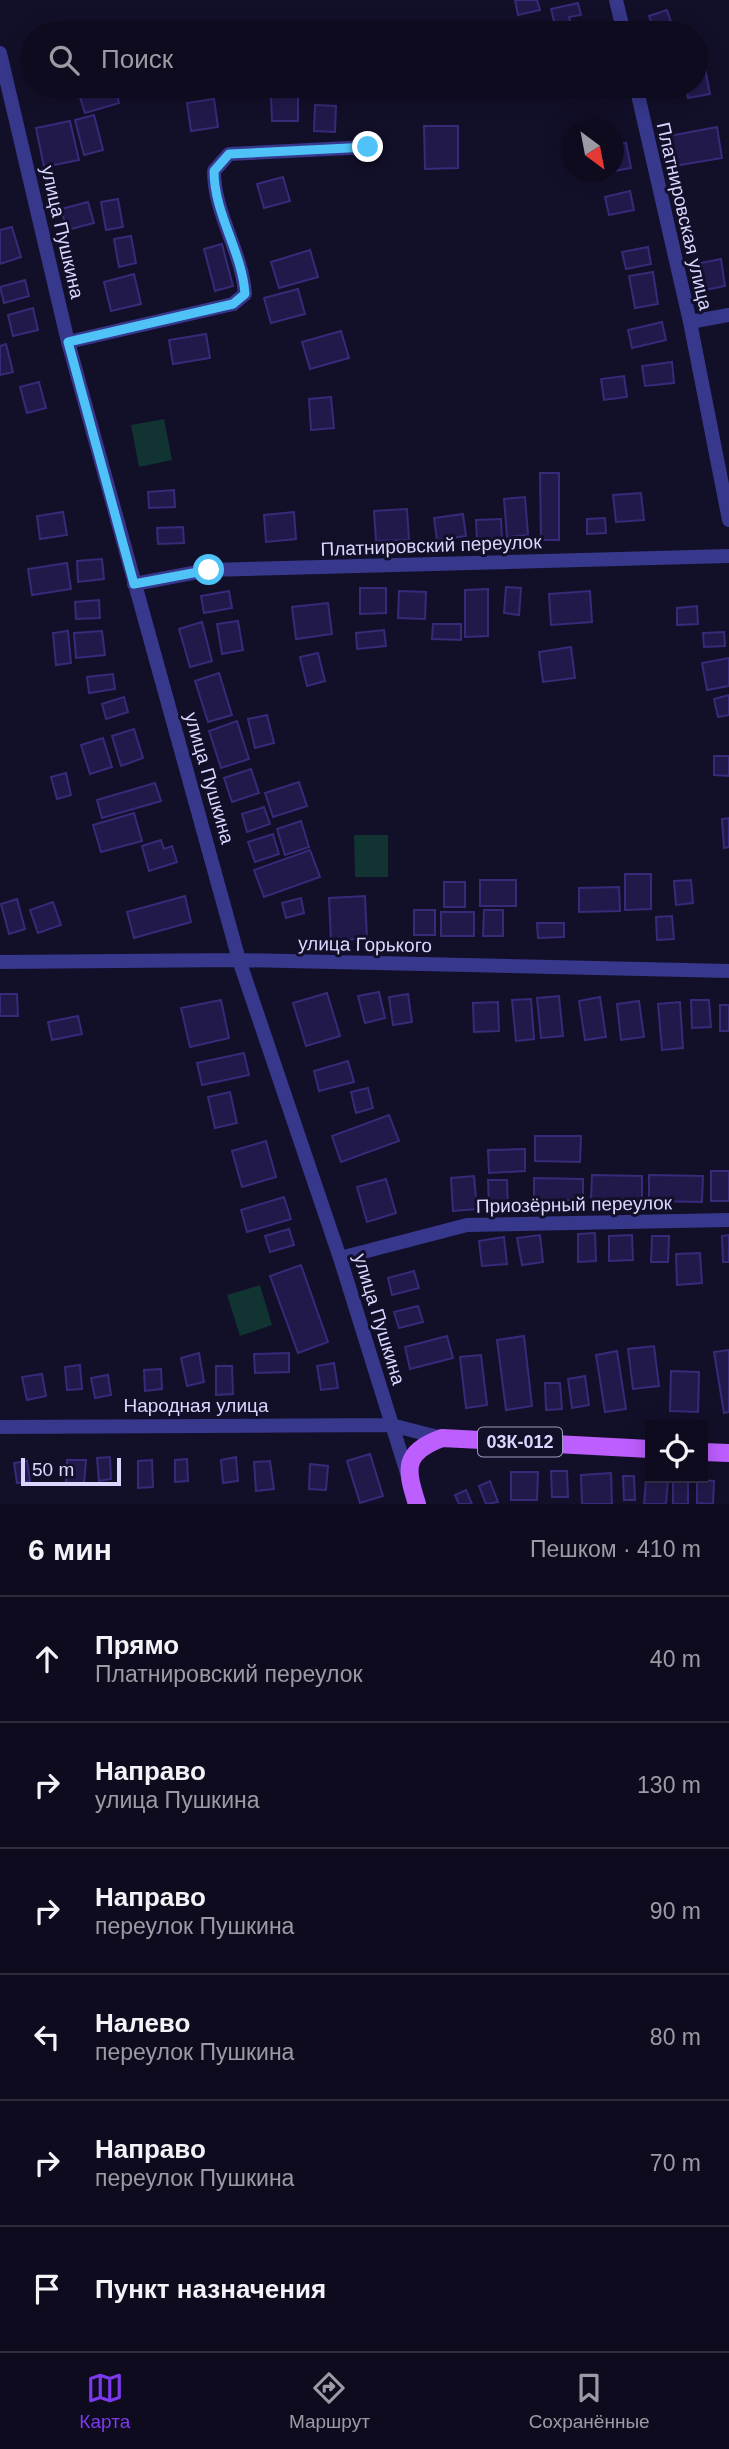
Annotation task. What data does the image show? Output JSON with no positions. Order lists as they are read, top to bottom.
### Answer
{
  "streets": {
    "main road": ["улица Пушкина", "03К-012"],
    "street": [
      "Платнировская улица",
      "Платнировский переулок",
      "улица Горького",
      "Приозёрный переулок",
      "Народная улица"
    ]
  },
  "crossings": [
    ["улица Пушкина", "Платнировский переулок"],
    ["улица Пушкина", "улица Горького"],
    ["улица Пушкина", "Приозёрный переулок"],
    ["улица Пушкина", "Народная улица"],
    ["Народная улица", "03К-012"]
  ],
  "scale_bar": "50 m",
  "north": "bottom right",
  "page": {
    "search": "Поиск",
    "scale": "50 m",
    "heading": ["6 мин", "Пешком · 410 m"],
    "list": [
      ["Прямо", "Платнировский переулок", "40 m"],
      ["Направо", "улица Пушкина", "130 m"],
      ["Направо", "переулок Пушкина", "90 m"],
      ["Налево", "переулок Пушкина", "80 m"],
      ["Направо", "переулок Пушкина", "70 m"],
      "Пункт назначения"
    ],
    "nav": ["Карта", "Маршрут", "Сохранённые"]
  }
}
